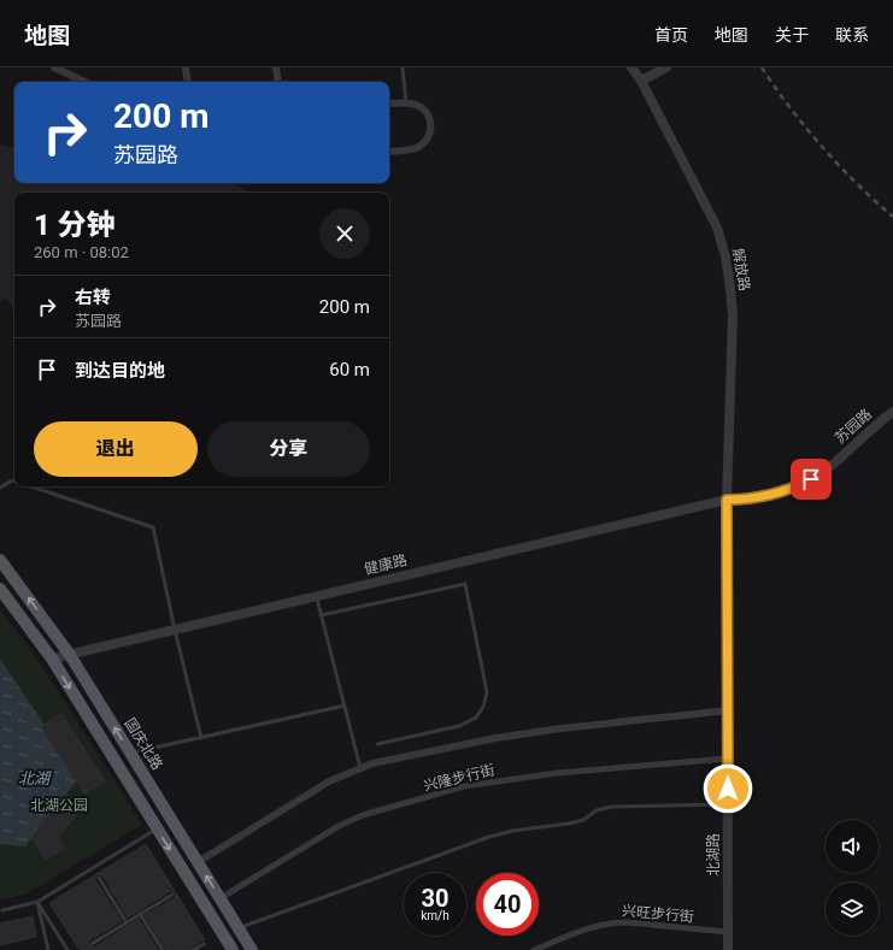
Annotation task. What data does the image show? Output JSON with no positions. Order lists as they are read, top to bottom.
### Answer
{
  "streets": {
    "main road": ["国庆北路"],
    "street": [
      "解放路",
      "苏园路",
      "健康路",
      "兴隆步行街",
      "北湖路",
      "兴旺步行街"
    ]
  },
  "crossings": [
    ["解放路", "苏园路"],
    ["解放路", "健康路"],
    ["解放路", "北湖路"],
    ["苏园路", "健康路"],
    ["苏园路", "北湖路"],
    ["健康路", "国庆北路"],
    ["健康路", "北湖路"],
    ["国庆北路", "兴隆步行街"],
    ["兴隆步行街", "北湖路"],
    ["北湖路", "兴旺步行街"]
  ],
  "water": ["北湖"],
  "parks": ["北湖公园"],
  "page": {
    "header": "地图",
    "nav": [
      "首页",
      "地图",
      "关于",
      "联系"
    ],
    "turn": ["200 m", "苏园路"],
    "heading": ["1 分钟", "260 m · 08:02"],
    "list": [
      {
        "name": "右转",
        "note": "苏园路",
        "value": "200 m"
      },
      {
        "name": "到达目的地",
        "value": "60 m"
      }
    ],
    "buttons": ["退出", "分享"],
    "speed": "30 km/h",
    "limit": "40"
  }
}
